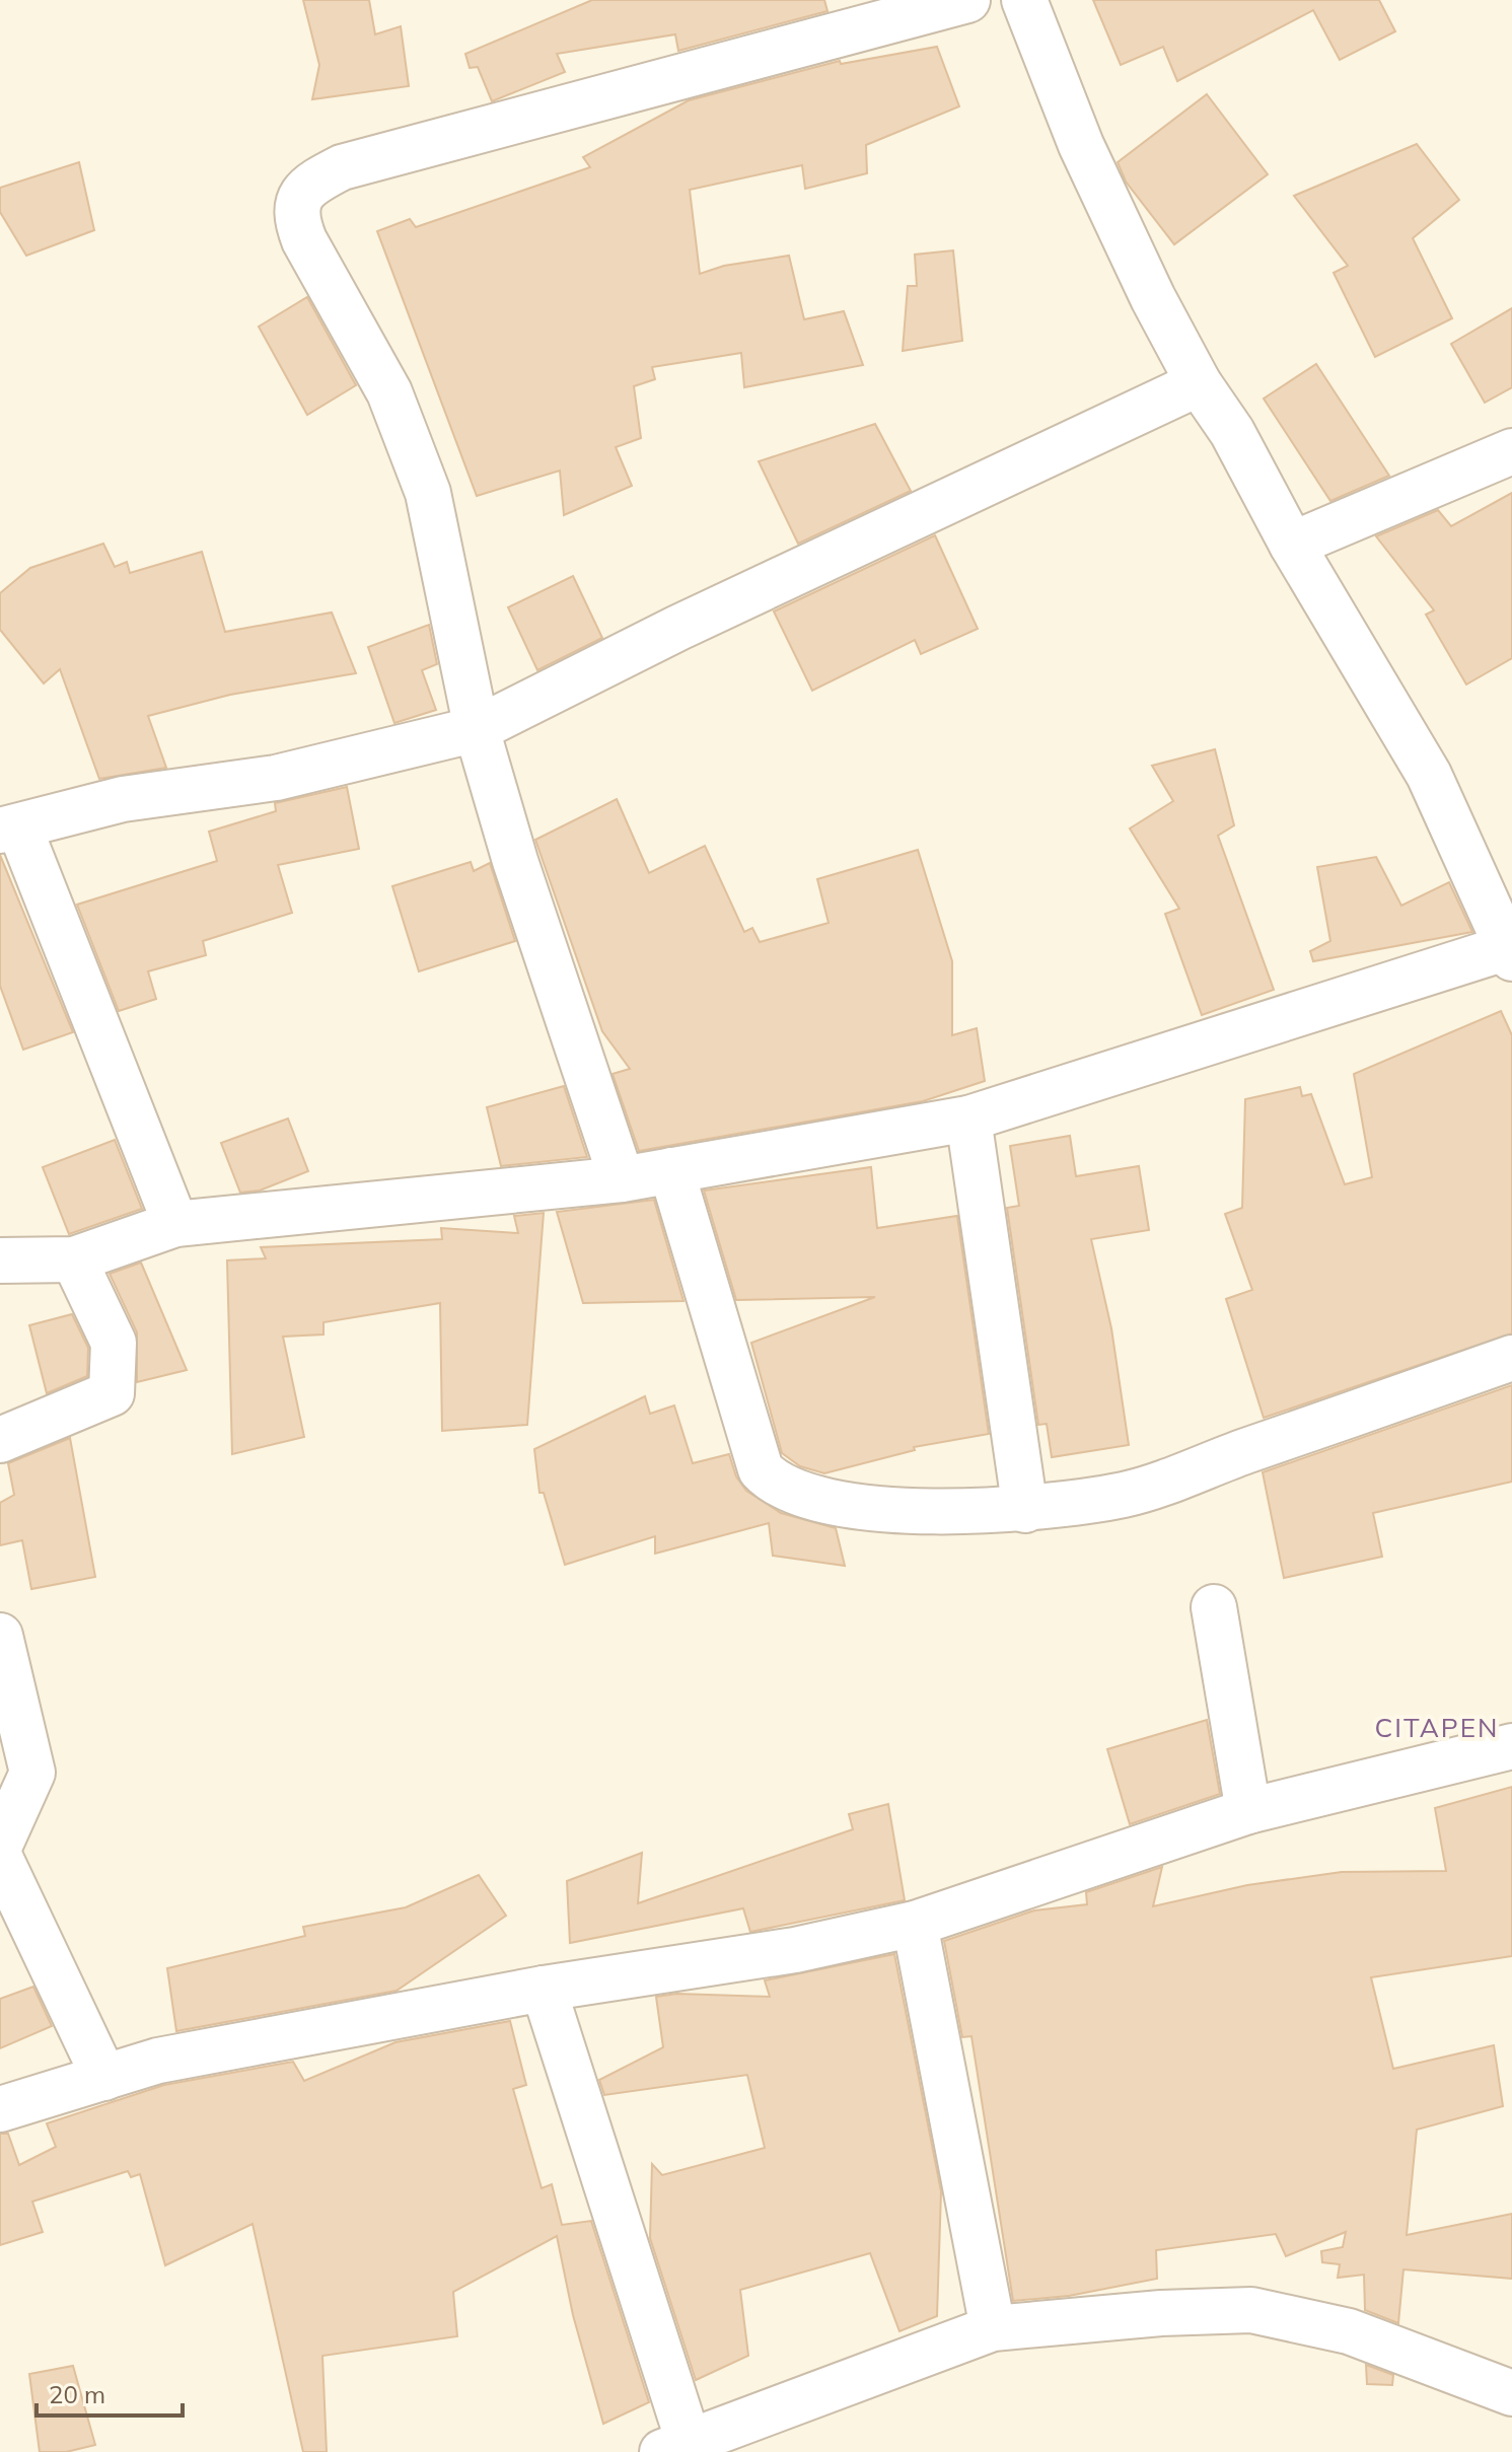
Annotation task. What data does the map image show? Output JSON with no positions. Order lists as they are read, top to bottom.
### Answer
{
  "districts": ["CITAPEN"],
  "scale_bar": "20 m"
}
